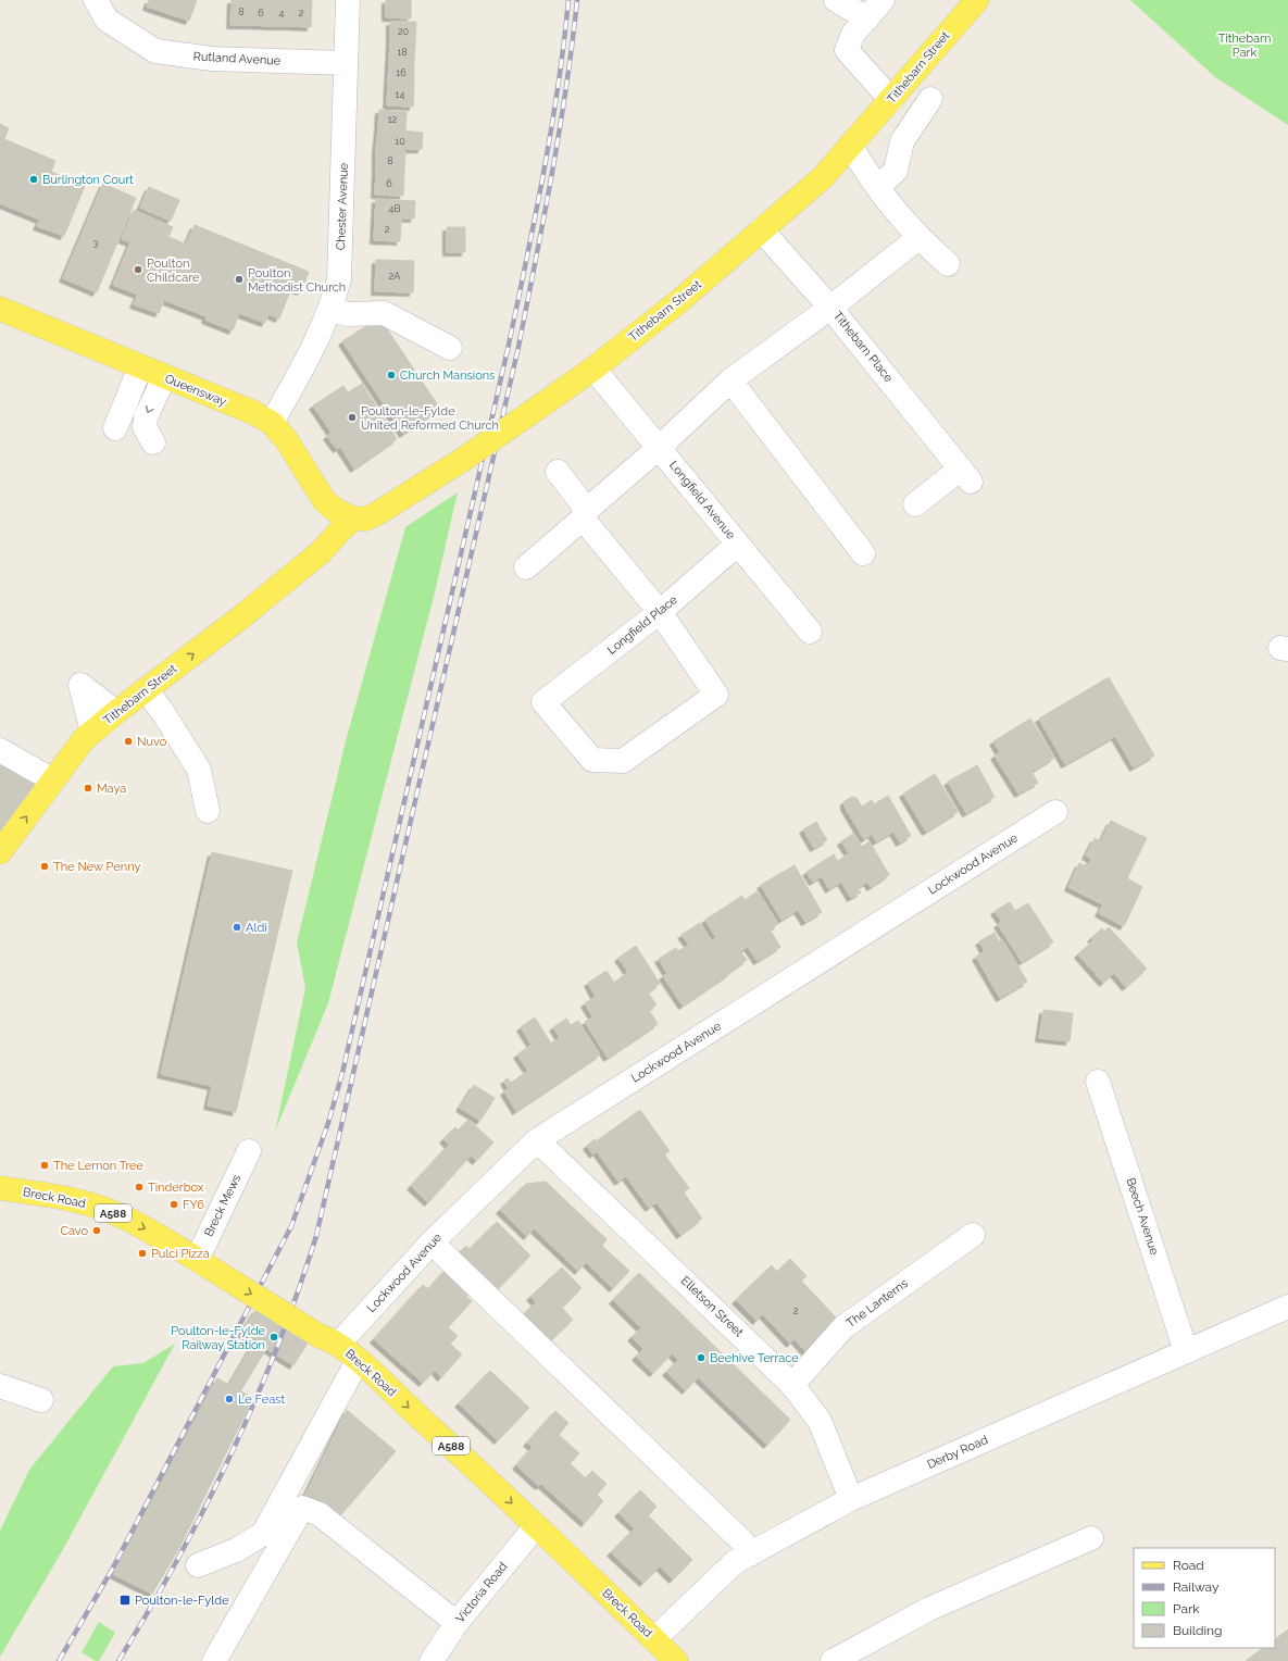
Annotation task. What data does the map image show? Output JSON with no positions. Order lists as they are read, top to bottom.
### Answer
{
  "streets": {
    "main road": [
      "Tithebarn Street",
      "Queensway",
      "Breck Road",
      "A588"
    ],
    "street": [
      "Rutland Avenue",
      "Chester Avenue",
      "Tithebarn Place",
      "Longfield Avenue",
      "Longfield Place",
      "Lockwood Avenue",
      "Breck Mews",
      "Beech Avenue",
      "The Lanterns",
      "Elletson Street",
      "Derby Road",
      "Victoria Road"
    ]
  },
  "crossings": [
    ["Rutland Avenue", "Chester Avenue"],
    ["Tithebarn Street", "Tithebarn Place"],
    ["Tithebarn Street", "Queensway"],
    ["Tithebarn Street", "Longfield Avenue"],
    ["Chester Avenue", "Queensway"],
    ["Longfield Avenue", "Longfield Place"],
    ["Lockwood Avenue", "Breck Road"],
    ["Lockwood Avenue", "Elletson Street"],
    ["Breck Road", "Breck Mews"],
    ["Breck Road", "Derby Road"],
    ["Breck Road", "Victoria Road"],
    ["Beech Avenue", "Derby Road"],
    ["The Lanterns", "Elletson Street"],
    ["Elletson Street", "Derby Road"]
  ],
  "one_way": ["Breck Road"],
  "parks": ["Tithebarn Park"],
  "places": {
    "other": [
      "Burlington Court",
      "Poulton Childcare",
      "Poulton Methodist Church",
      "Church Mansions",
      "Poulton-le-Fylde United Reformed Church",
      "Nuvo",
      "Maya",
      "The New Penny",
      "Aldi",
      "The Lemon Tree",
      "Tinderbox",
      "FY6",
      "Cavo",
      "Pulci Pizza",
      "Poulton-le-Fylde Railway Station",
      "Beehive Terrace",
      "Le Feast"
    ],
    "transit": ["Poulton-le-Fylde"]
  },
  "house_numbers": [
    "8",
    "6",
    "4",
    "2",
    "20",
    "18",
    "16",
    "14",
    "12",
    "10",
    "8",
    "6",
    "4B",
    "2",
    "3",
    "2A",
    "2"
  ],
  "legend": [
    "Road",
    "Railway",
    "Park",
    "Building"
  ]
}
